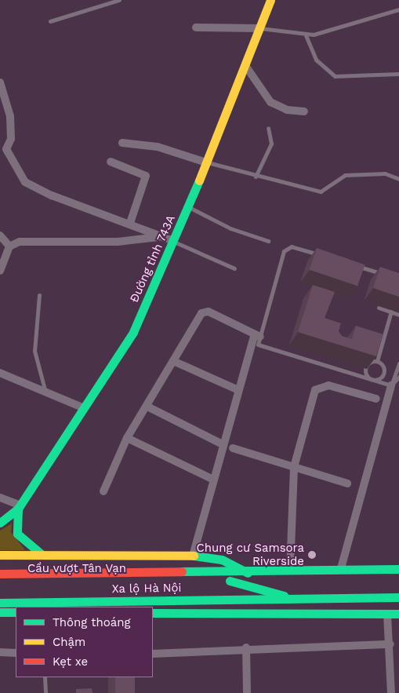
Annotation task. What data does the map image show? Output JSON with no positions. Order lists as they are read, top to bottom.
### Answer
{
  "streets": {
    "main road": ["Đường tỉnh 743A", "Cầu vượt Tân Vạn", "Xa lộ Hà Nội"]
  },
  "crossings": [
    ["Cầu vượt Tân Vạn", "Xa lộ Hà Nội"]
  ],
  "places": ["Chung cư Samsora Riverside"],
  "legend": ["Thông thoáng", "Chậm", "Kẹt xe"]
}
